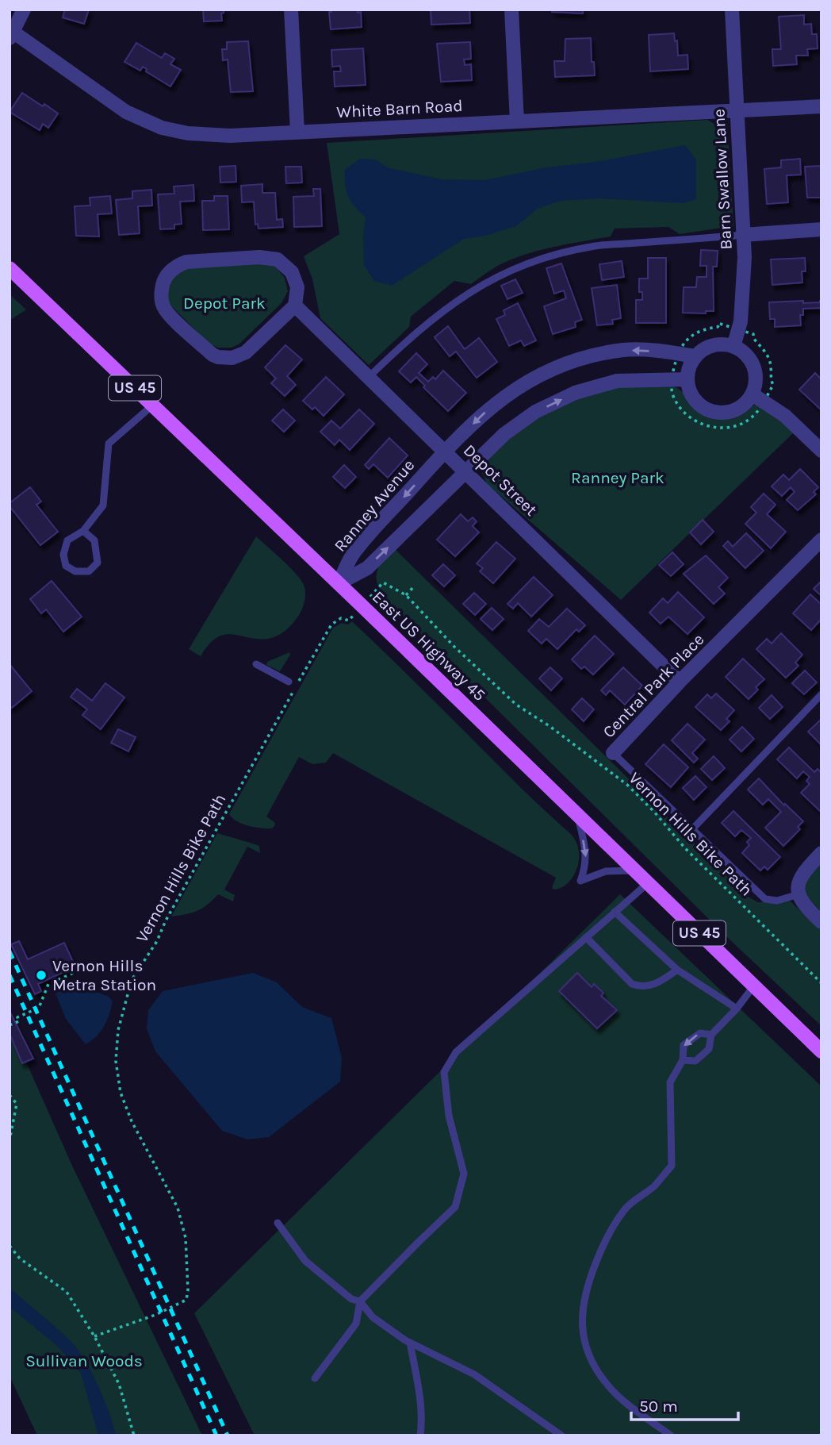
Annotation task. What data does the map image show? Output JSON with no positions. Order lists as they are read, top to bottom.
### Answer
{
  "streets": {
    "main road": ["US 45", "East US Highway 45"],
    "street": [
      "White Barn Road",
      "Barn Swallow Lane",
      "Depot Street",
      "Ranney Avenue",
      "Central Park Place"
    ],
    "path": ["Vernon Hills Bike Path"]
  },
  "crossings": [
    ["White Barn Road", "Barn Swallow Lane"],
    ["Barn Swallow Lane", "Ranney Avenue"],
    ["Depot Street", "Ranney Avenue"],
    ["Depot Street", "Central Park Place"],
    ["Ranney Avenue", "East US Highway 45"]
  ],
  "parks": ["Depot Park", "Ranney Park", "Sullivan Woods"],
  "places": ["Vernon Hills Metra Station"],
  "scale_bar": "50 m"
}
